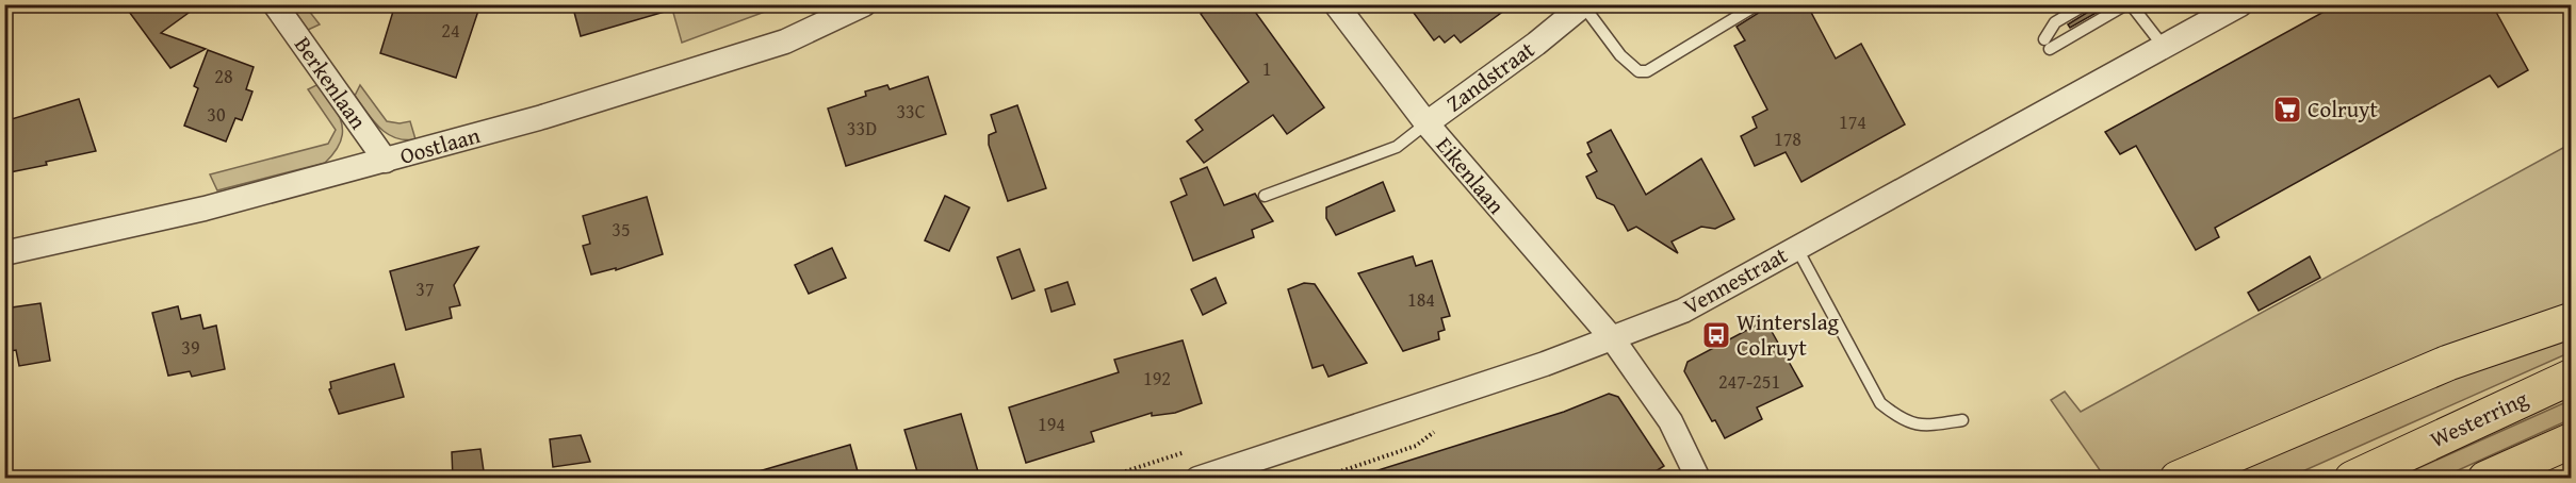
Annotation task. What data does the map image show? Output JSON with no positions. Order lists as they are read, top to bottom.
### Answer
{
  "streets": {
    "highway": ["Westerring"],
    "street": [
      "Zandstraat",
      "Berkenlaan",
      "Oostlaan",
      "Eikenlaan",
      "Vennestraat"
    ]
  },
  "crossings": [
    ["Zandstraat", "Eikenlaan"],
    ["Berkenlaan", "Oostlaan"],
    ["Eikenlaan", "Vennestraat"]
  ],
  "places": {
    "supermarket": ["Colruyt"],
    "bus stop": ["Winterslag Colruyt"]
  },
  "house_numbers": [
    "24",
    "1",
    "28",
    "33C",
    "30",
    "174",
    "33D",
    "178",
    "35",
    "37",
    "184",
    "39",
    "192",
    "247-251",
    "194"
  ]
}
